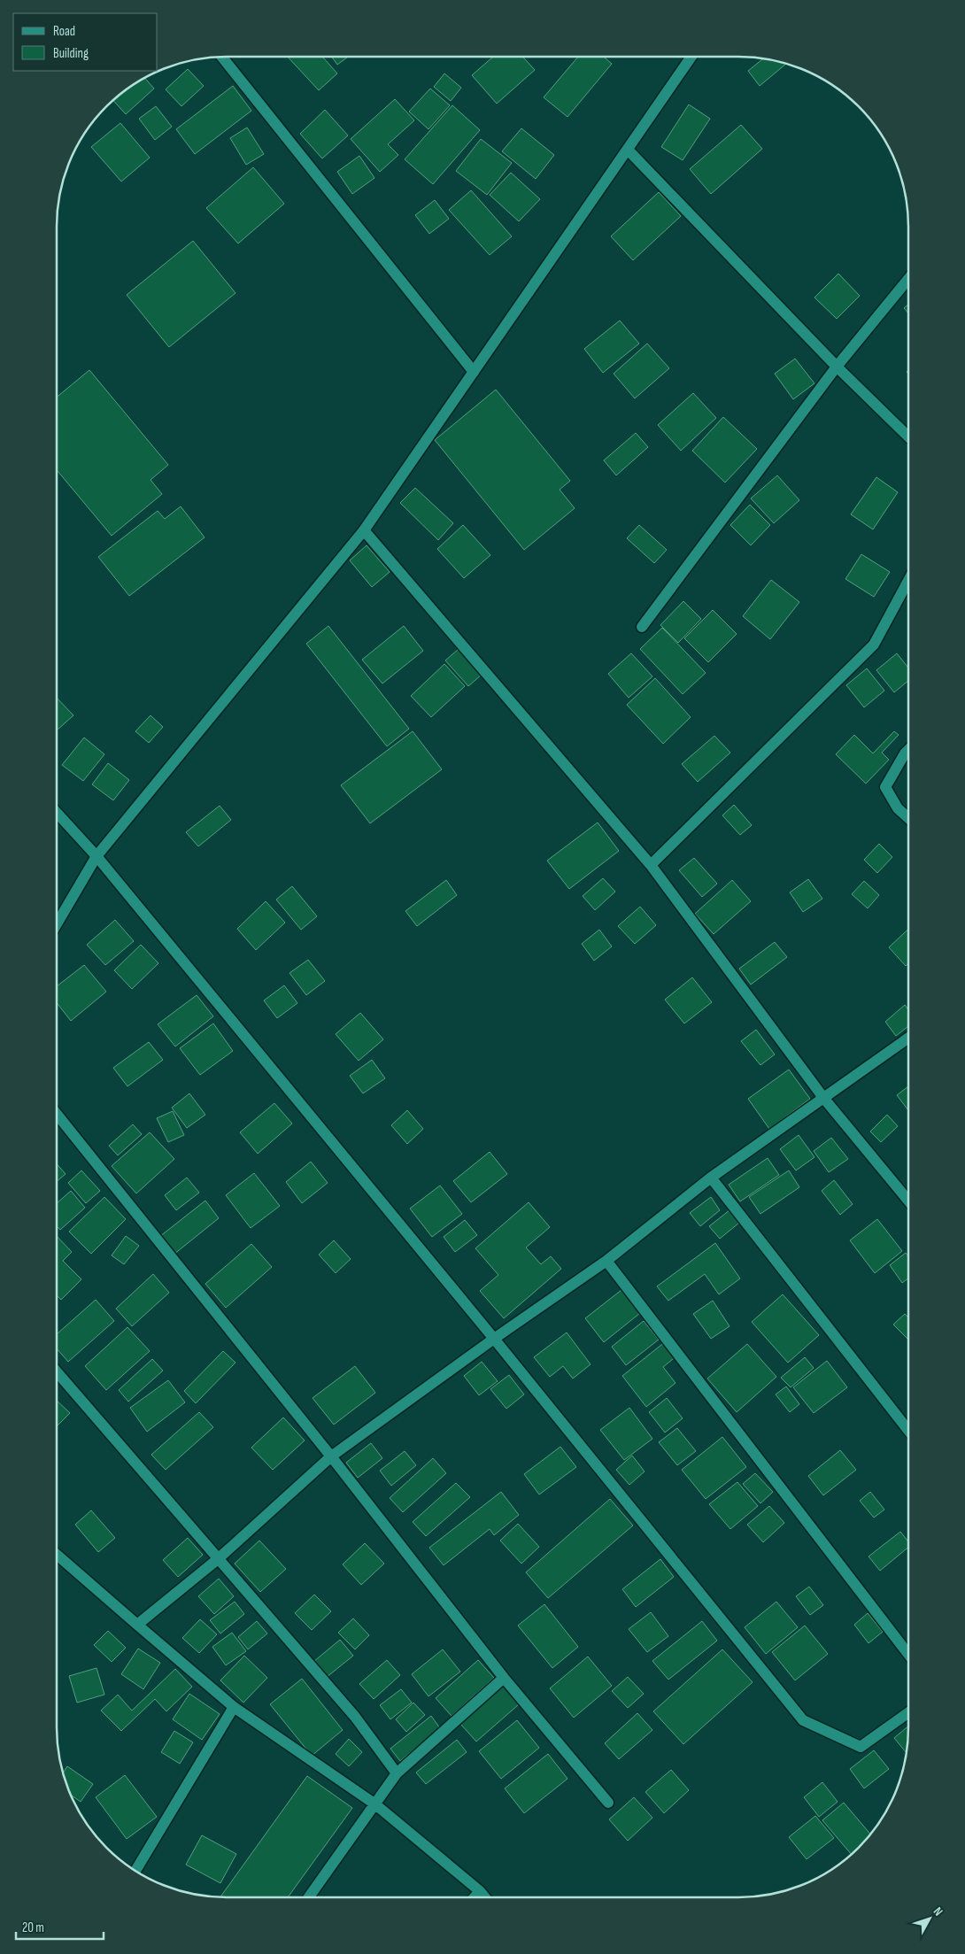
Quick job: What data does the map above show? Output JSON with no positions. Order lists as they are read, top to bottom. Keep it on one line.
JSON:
{"legend":["Road","Building"],"scale_bar":"20 m","north":"top right"}
